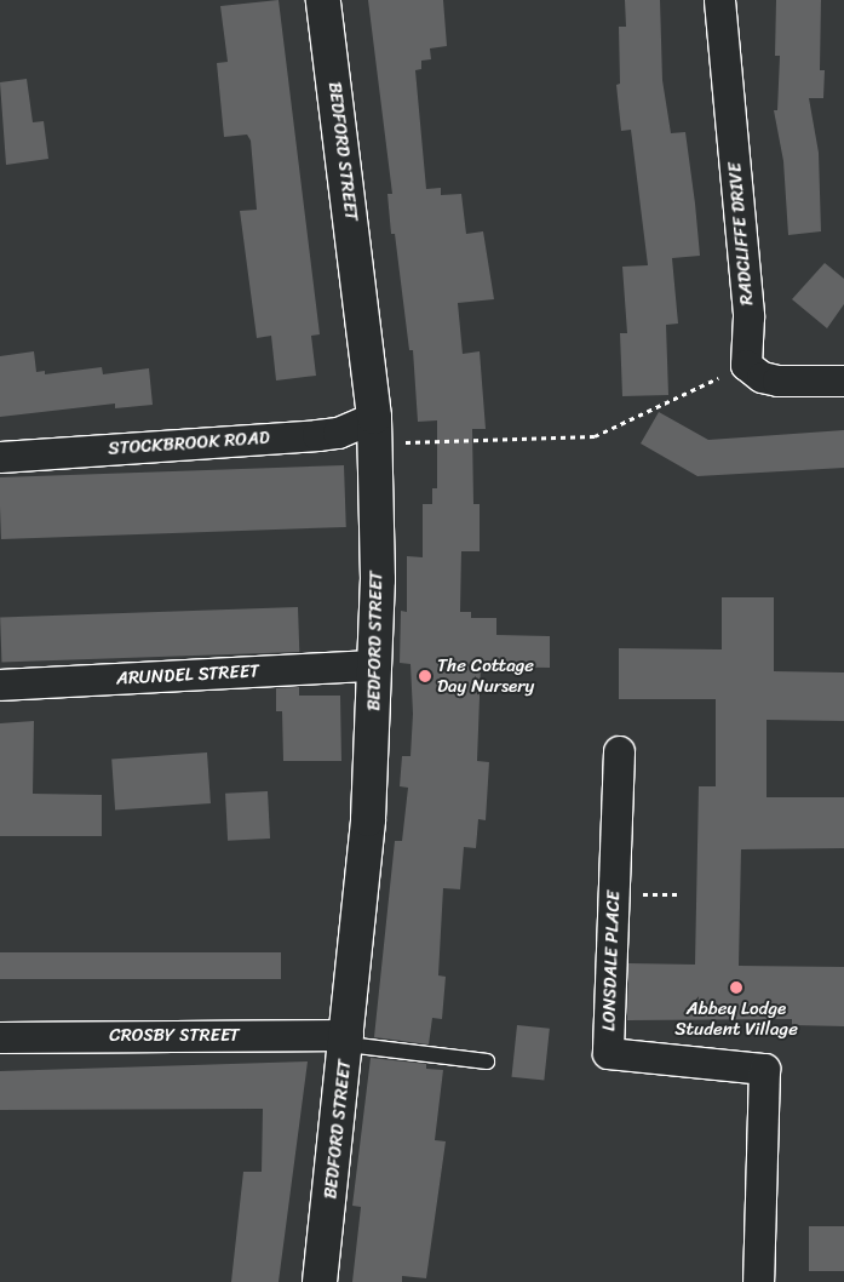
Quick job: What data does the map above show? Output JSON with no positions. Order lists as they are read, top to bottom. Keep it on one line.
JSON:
{"streets":{"street":["BEDFORD STREET","RADCLIFFE DRIVE","STOCKBROOK ROAD","ARUNDEL STREET","LONSDALE PLACE","CROSBY STREET"]},"crossings":[["BEDFORD STREET","STOCKBROOK ROAD"],["BEDFORD STREET","ARUNDEL STREET"],["BEDFORD STREET","CROSBY STREET"]],"places":["The Cottage Day Nursery","Abbey Lodge Student Village"]}
